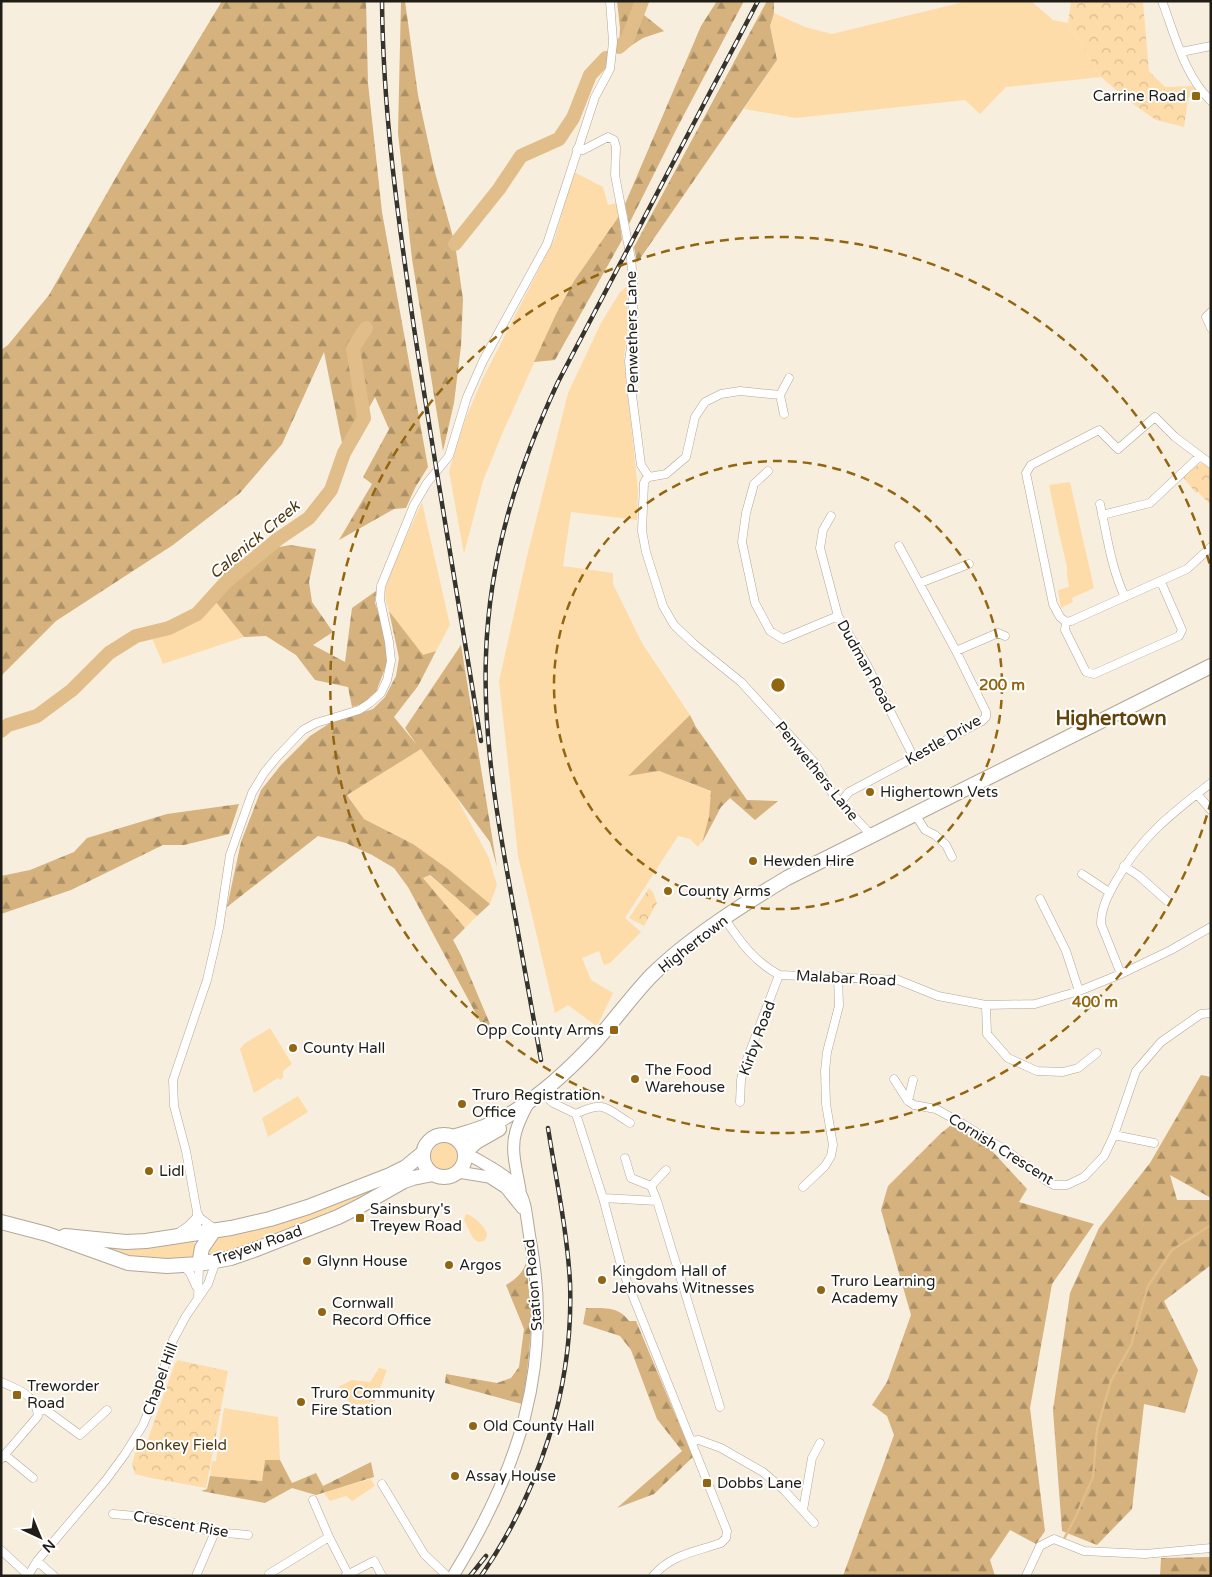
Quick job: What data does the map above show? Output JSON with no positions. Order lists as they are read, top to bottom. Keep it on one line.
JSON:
{"streets":{"highway":["Highertown","Treyew Road"],"street":["Penwethers Lane","Dudman Road","Kestle Drive","Malabar Road","Kirby Road","Cornish Crescent","Station Road","Chapel Hill","Crescent Rise"]},"crossings":[["Penwethers Lane","Kestle Drive"],["Penwethers Lane","Highertown"],["Dudman Road","Kestle Drive"],["Highertown","Malabar Road"],["Highertown","Treyew Road"],["Highertown","Station Road"],["Malabar Road","Kirby Road"],["Treyew Road","Station Road"],["Treyew Road","Chapel Hill"]],"districts":["Highertown"],"water":["Calenick Creek"],"parks":["Donkey Field"],"places":{"transit":["Carrine Road","Opp County Arms","Sainsbury's Treyew Road","Treworder Road","Dobbs Lane"],"other":["Highertown Vets","Hewden Hire","County Arms","County Hall","The Food Warehouse","Truro Registration Office","Lidl","Glynn House","Argos","Kingdom Hall of Jehovahs Witnesses","Truro Learning Academy","Cornwall Record Office","Truro Community Fire Station","Old County Hall","Assay House"]},"north":"bottom right","rings":["200 m","400 m"]}
